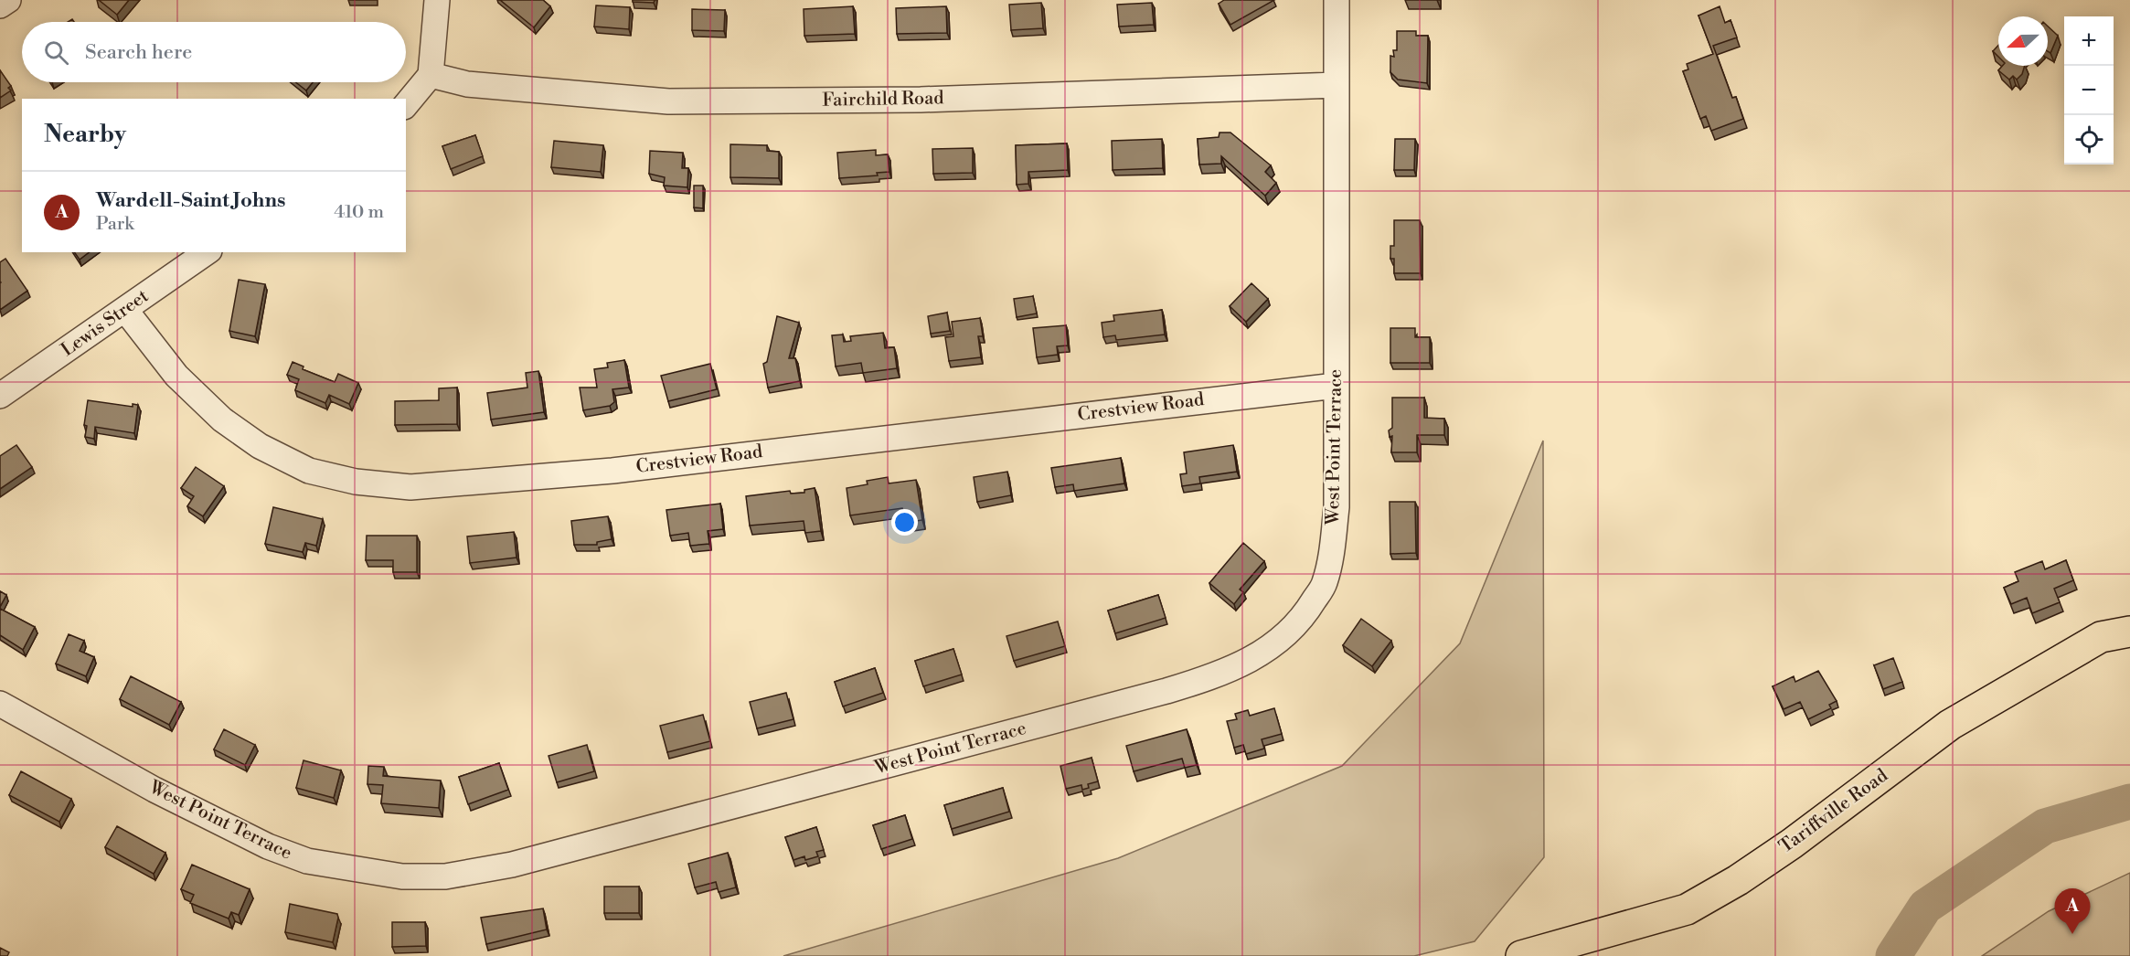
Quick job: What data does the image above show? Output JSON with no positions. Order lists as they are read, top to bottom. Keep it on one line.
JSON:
{"streets":{"main road":["Tariffville Road"],"street":["Fairchild Road","Lewis Street","Crestview Road","West Point Terrace"]},"crossings":[["Fairchild Road","West Point Terrace"],["Lewis Street","Crestview Road"],["Crestview Road","West Point Terrace"]],"north":"left","page":{"map_buttons":["+","−"],"search":"Search here","heading":"Nearby","list":[{"mark":"A","name":"Wardell-Saint Johns","note":"Park","value":"410 m"}],"pins":"A"}}
